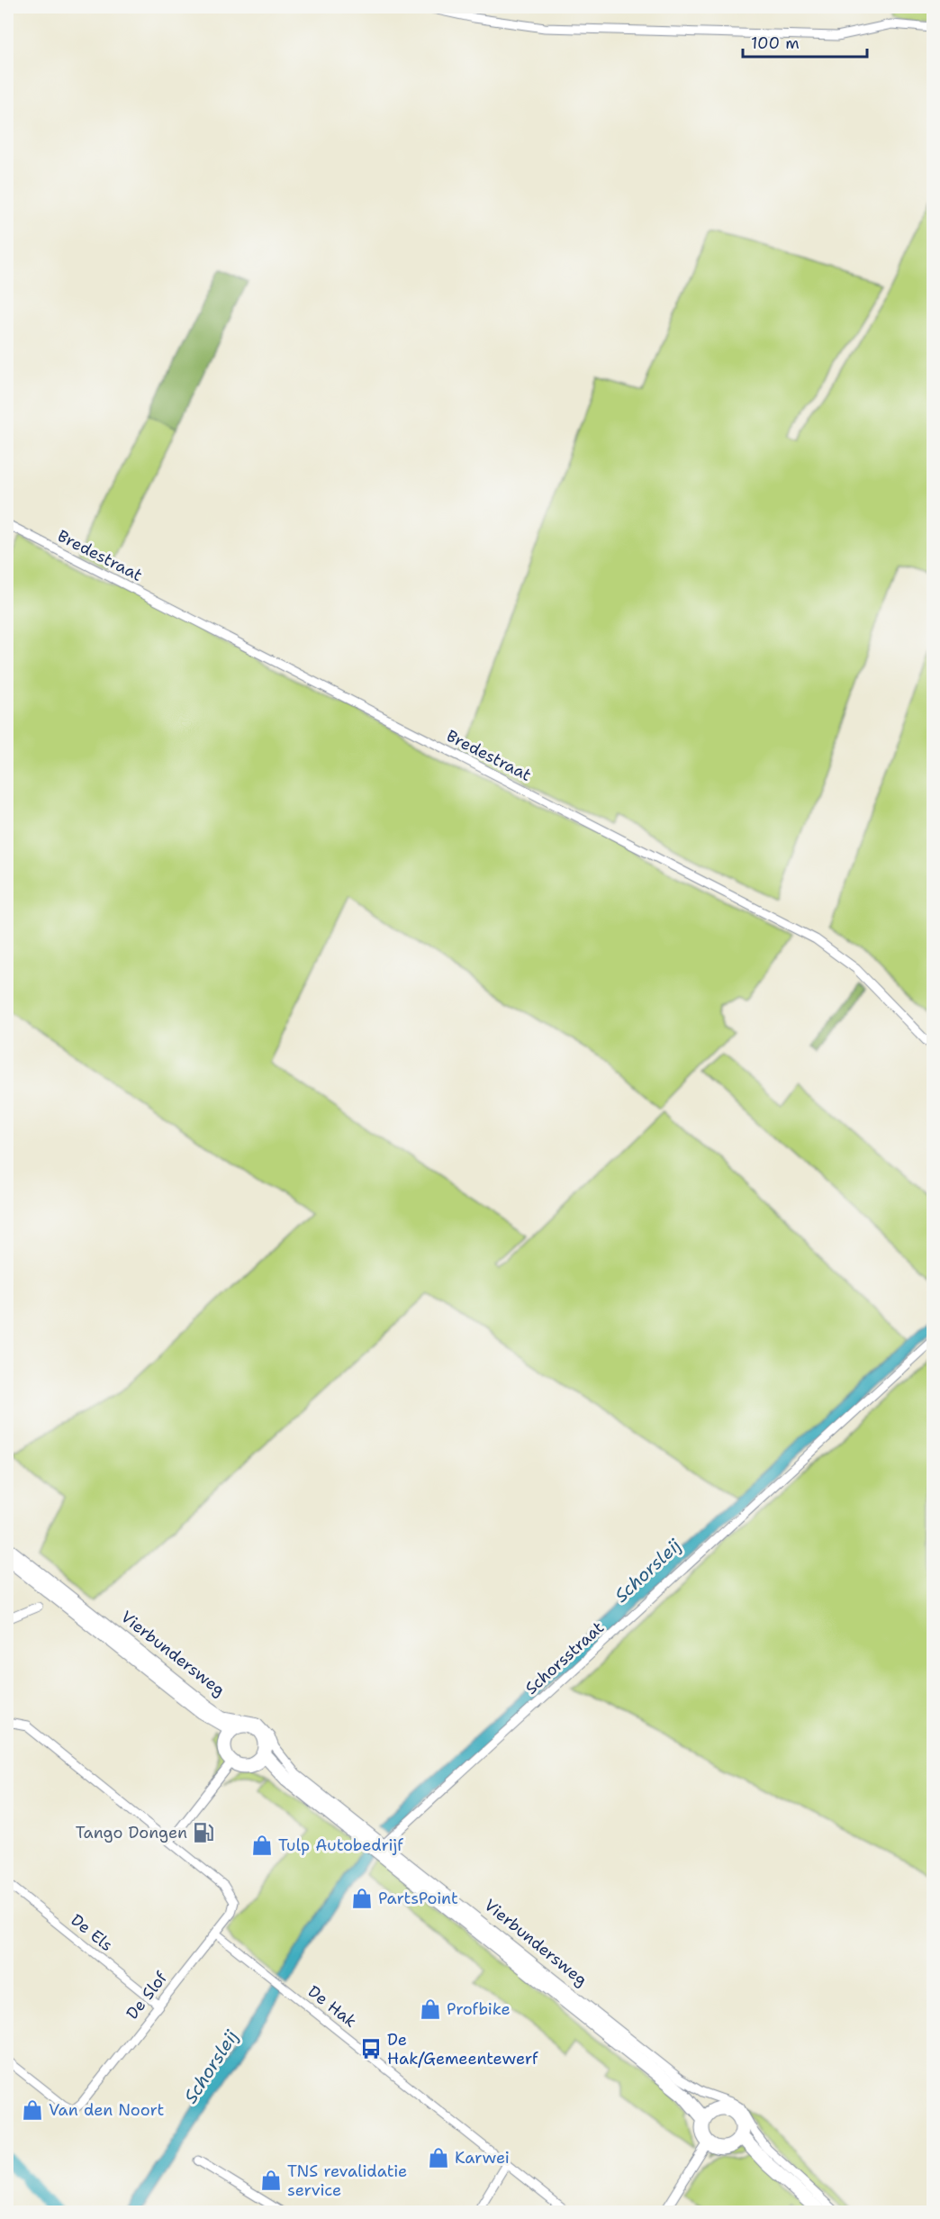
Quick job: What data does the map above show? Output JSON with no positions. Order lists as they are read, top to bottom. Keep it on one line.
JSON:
{"streets":{"main road":["Vierbundersweg"],"street":["Bredestraat","Schorsstraat","De Els","De Slof","De Hak"]},"crossings":[["Vierbundersweg","Schorsstraat"],["De Els","De Slof"],["De Slof","De Hak"]],"water":["Schorsleij"],"places":{"fuel station":["Tango Dongen"],"shop":["Tulp Autobedrijf","PartsPoint","Profbike","Van den Noort","Karwei","TNS revalidatie service"],"bus stop":["De Hak/Gemeentewerf"]},"scale_bar":"100 m"}
